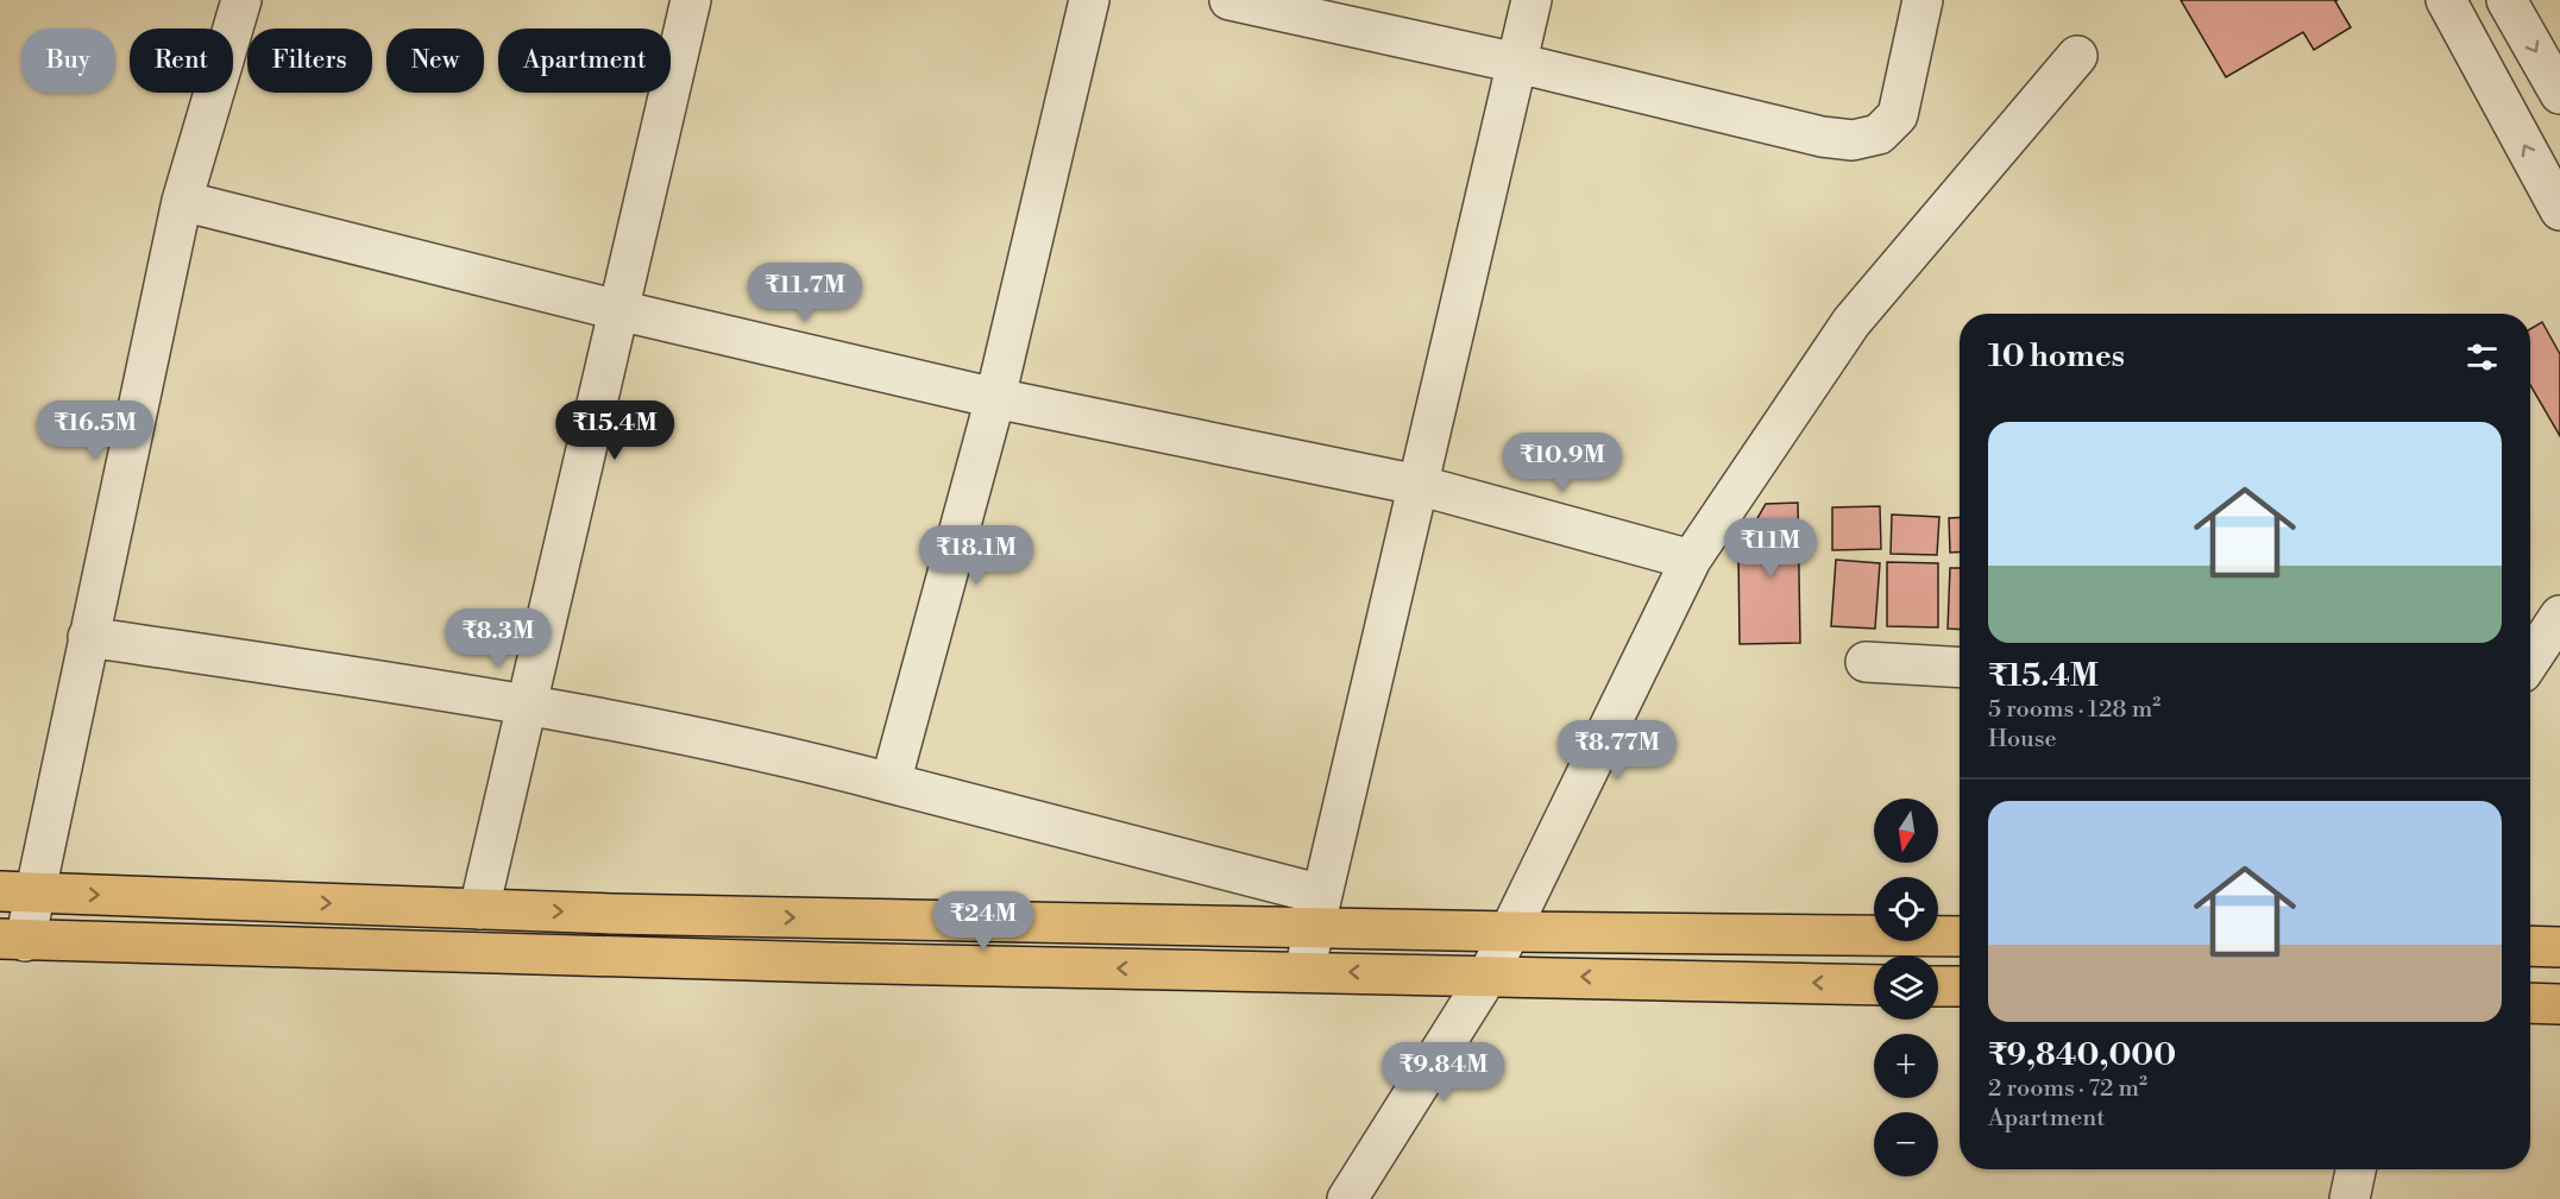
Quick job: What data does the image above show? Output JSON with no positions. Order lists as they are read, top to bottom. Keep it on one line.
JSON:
{"north":"bottom","page":{"chip":["Buy","Rent","Filters","New","Apartment"],"price":["₹11.7M","₹16.5M","₹15.4M","₹10.9M","₹11M","₹18.1M","₹8.3M","₹8.77M","₹24M","₹9.84M"],"heading":"10 homes","list":[{"name":"₹15.4M","note":"5 rooms · 128 m² · House"},{"name":"₹9,840,000","note":"2 rooms · 72 m² · Apartment"}],"map_buttons":["+","−"]}}
